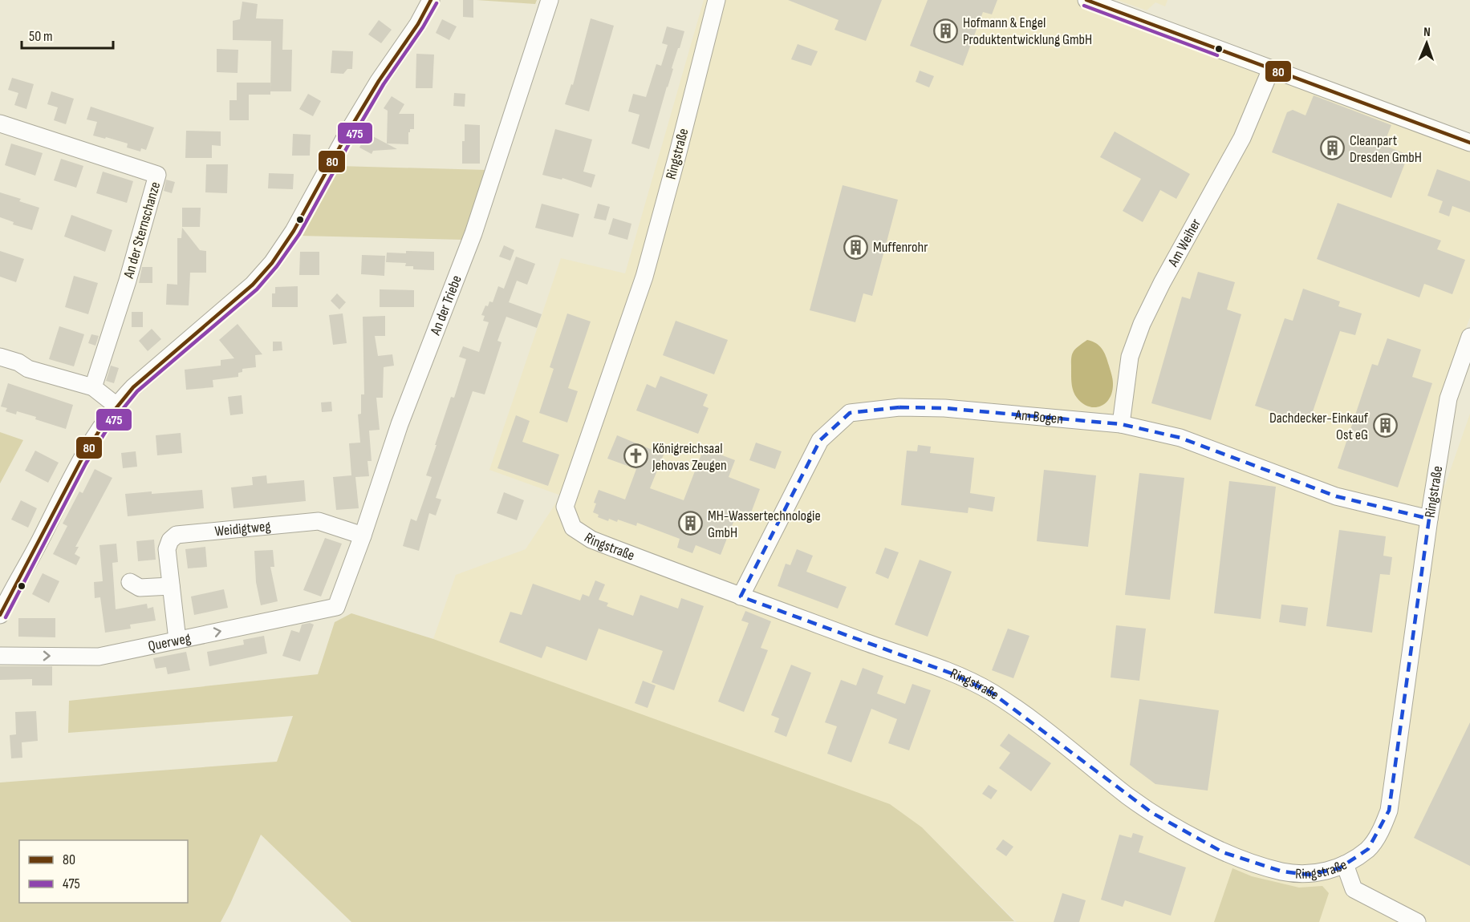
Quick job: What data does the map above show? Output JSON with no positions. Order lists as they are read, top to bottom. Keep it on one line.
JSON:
{"streets":{"street":["Ringstraße","An der Sternschanze","Am Weiher","An der Triebe","Am Bogen","Weidigtweg","Querweg"]},"crossings":[["Ringstraße","Am Bogen"],["Am Weiher","Am Bogen"],["An der Triebe","Weidigtweg"],["An der Triebe","Querweg"],["Weidigtweg","Querweg"]],"one_way":["Querweg"],"places":{"building":["Hofmann & Engel Produktentwicklung GmbH","Cleanpart Dresden GmbH","Muffenrohr","Dachdecker-Einkauf Ost eG","MH-Wassertechnologie GmbH"],"church":["Königreichsaal Jehovas Zeugen"]},"lines":["transit line 80","transit line 475"],"legend":["80","475"],"scale_bar":"50 m","north":"top"}
